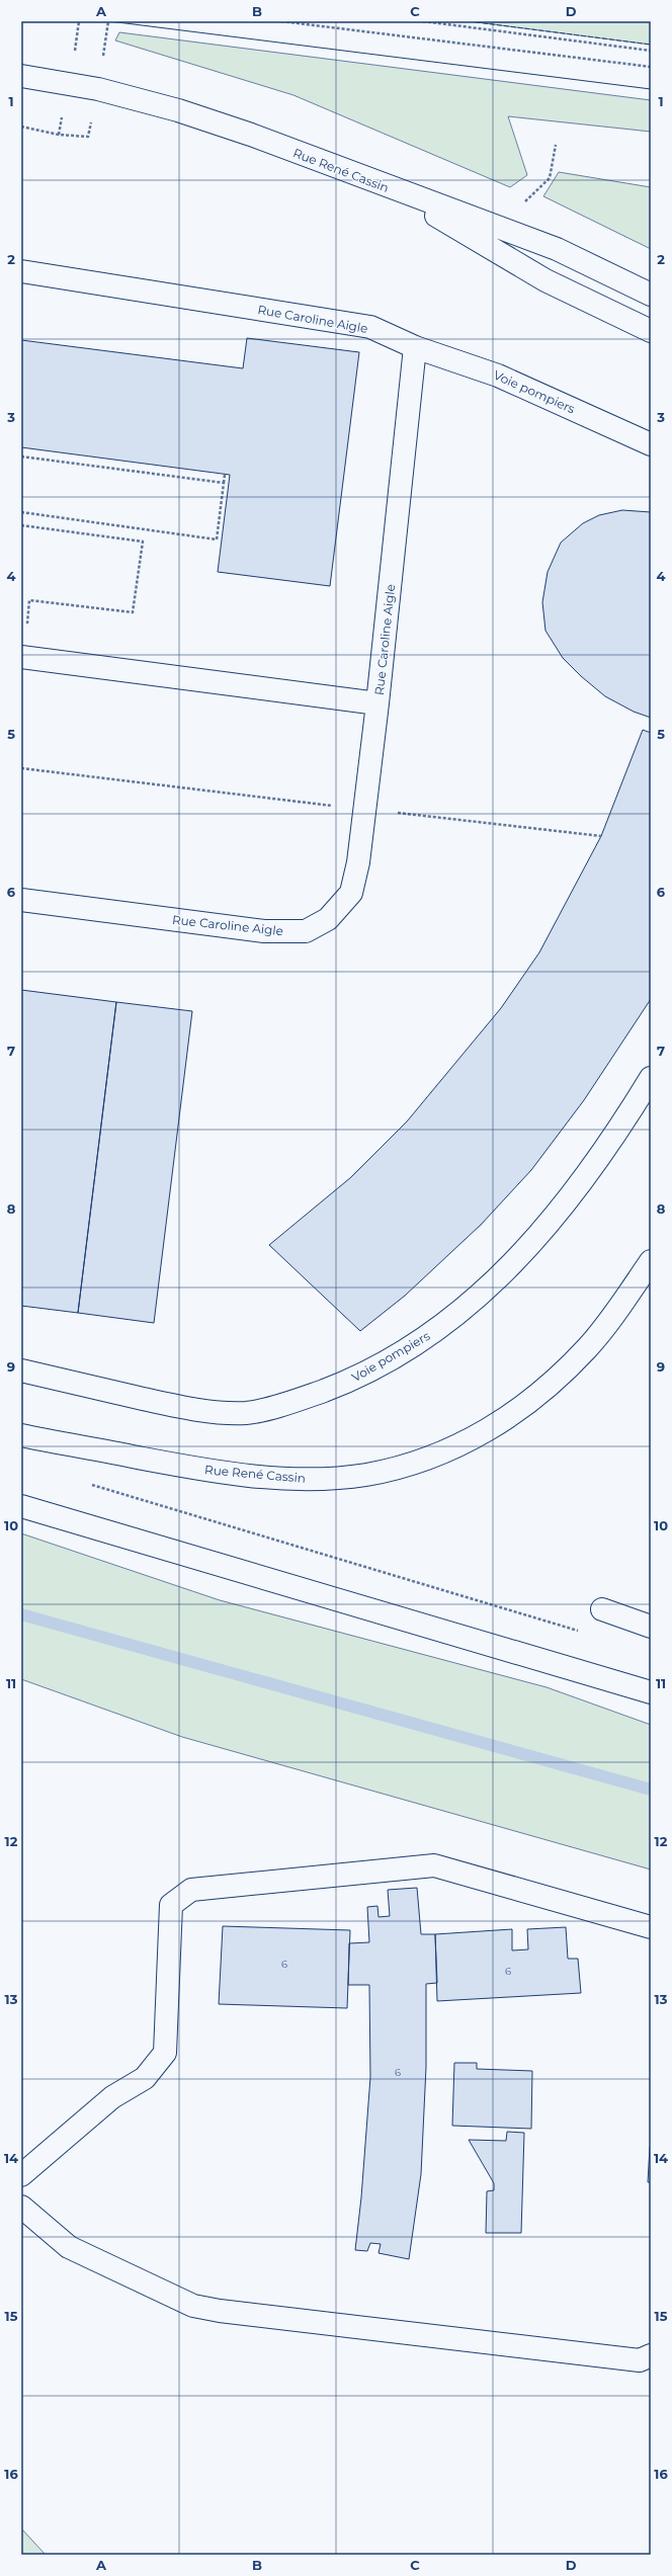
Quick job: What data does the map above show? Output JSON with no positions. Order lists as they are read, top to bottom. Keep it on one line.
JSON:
{"streets":{"street":["Rue René Cassin","Rue Caroline Aigle","Voie pompiers"]},"crossings":[["Rue Caroline Aigle","Voie pompiers"]],"house_numbers":["6","6","6"],"grid":{"columns":["A","B","C","D"],"rows":["1","2","3","4","5","6","7","8","9","10","11","12","13","14","15","16"]}}
